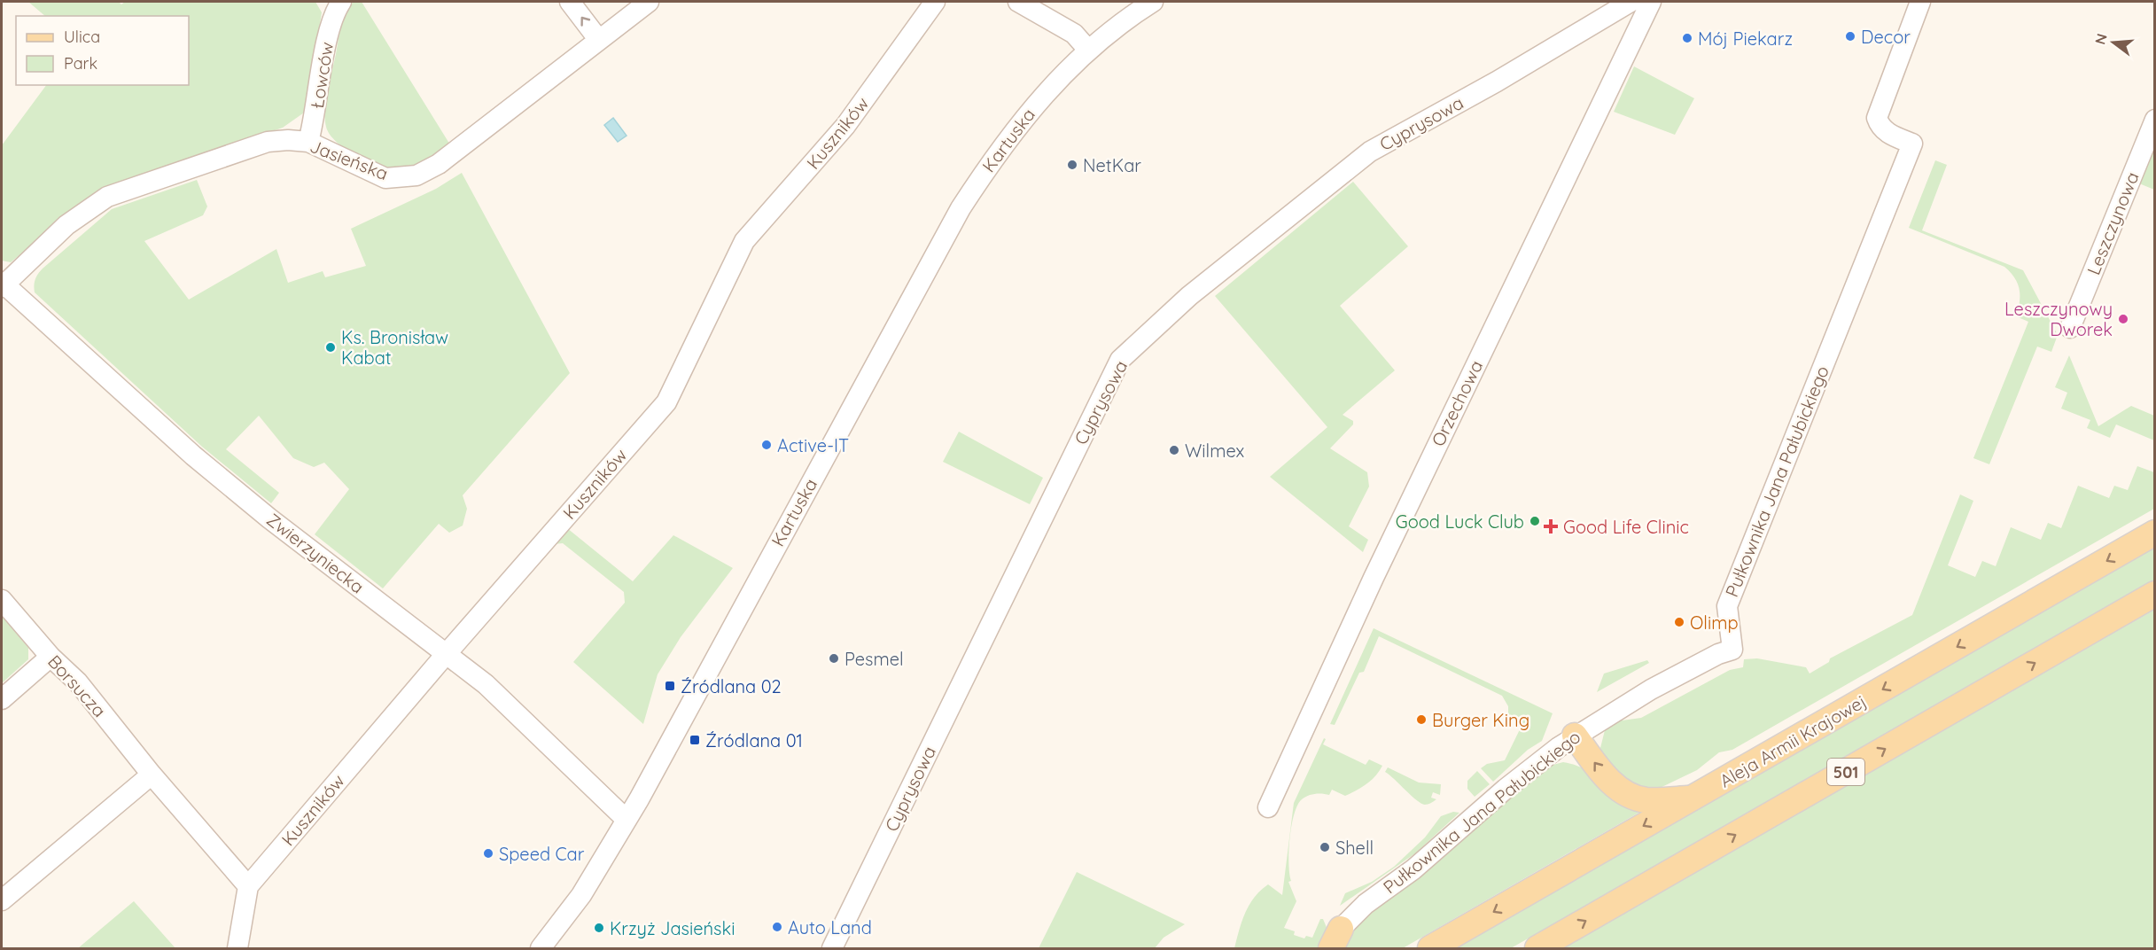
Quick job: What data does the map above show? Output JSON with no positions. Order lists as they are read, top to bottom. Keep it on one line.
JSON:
{"streets":{"main road":["Aleja Armii Krajowej","501"],"street":["Łowców","Cyprysowa","Kuszników","Kartuska","Jasieńska","Leszczynowa","Orzechowa","Pułkownika Jana Pałubickiego","Zwierzyniecka","Borsucza"]},"crossings":[["Łowców","Jasieńska"],["Kuszników","Zwierzyniecka"],["Kuszników","Borsucza"],["Kartuska","Zwierzyniecka"],["Jasieńska","Zwierzyniecka"]],"places":{"other":["Decor","Mój Piekarz","NetKar","Leszczynowy Dworek","Ks. Bronisław Kabat","Active-IT","Wilmex","Good Luck Club","Olimp","Pesmel","Burger King","Shell","Speed Car","Auto Land","Krzyż Jasieński"],"health":["Good Life Clinic"],"transit":["Źródlana 02","Źródlana 01"]},"legend":["Ulica","Park"],"north":"left"}
